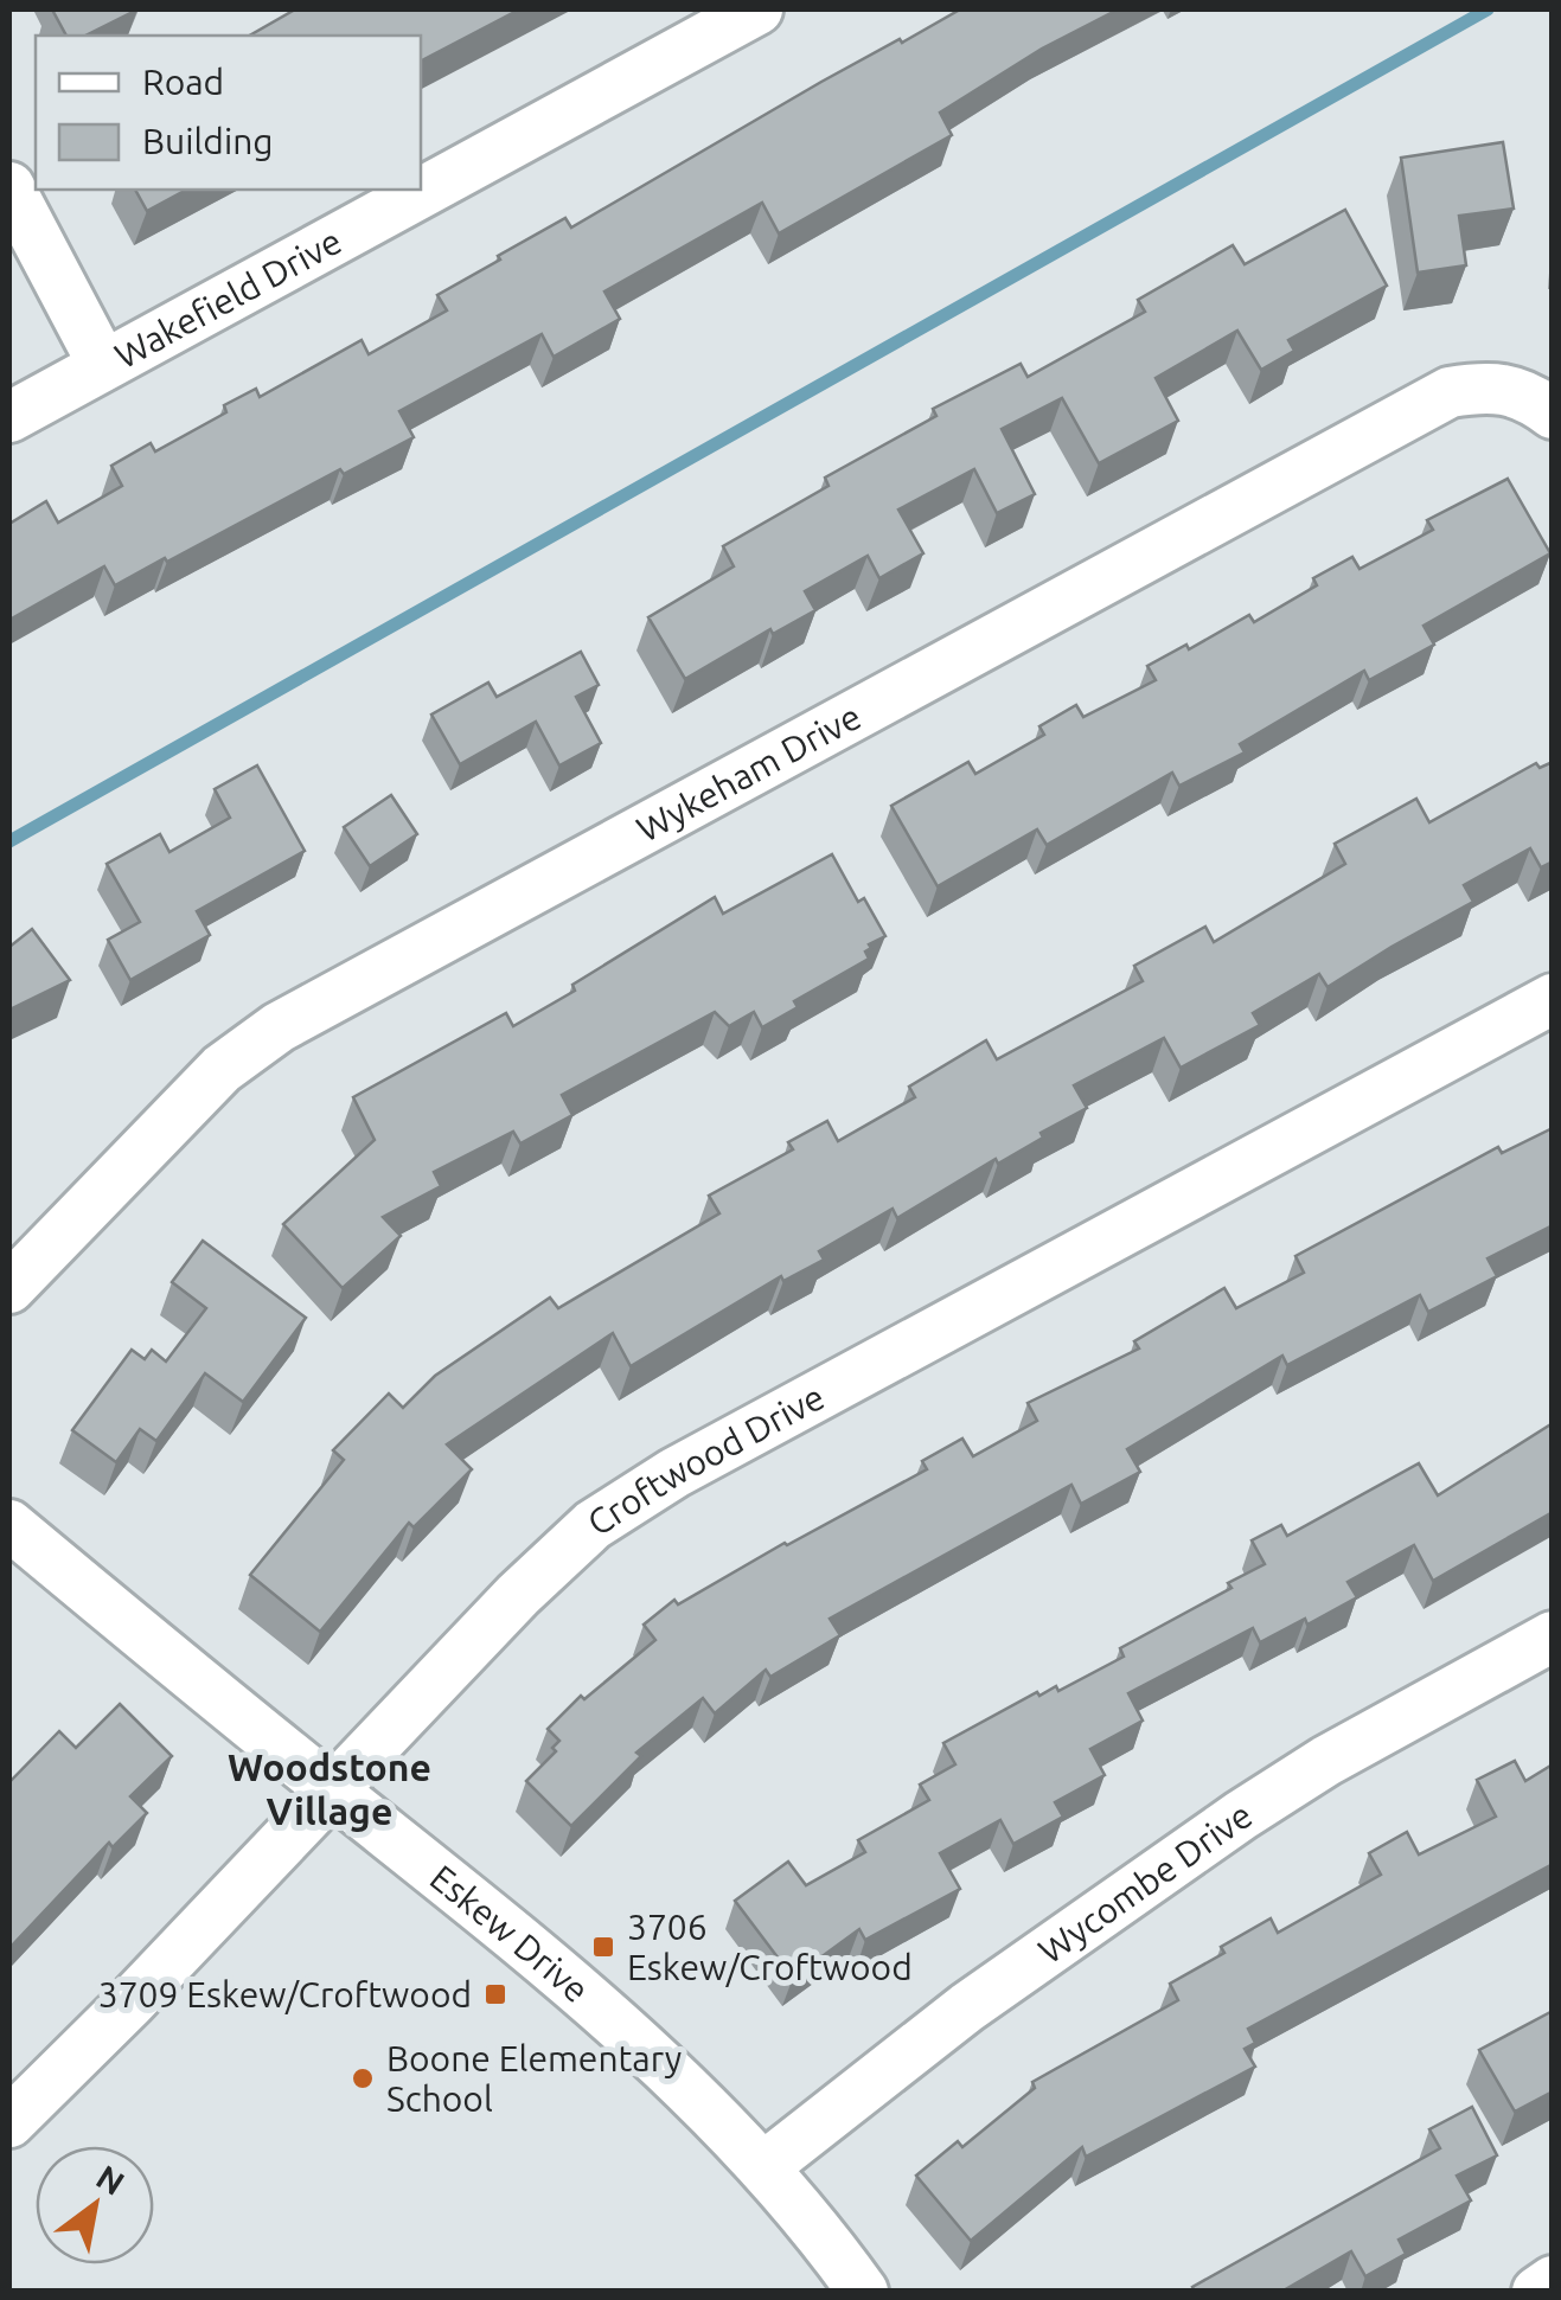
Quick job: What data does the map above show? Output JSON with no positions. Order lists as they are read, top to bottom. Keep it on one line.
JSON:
{"streets":{"street":["Wakefield Drive","Wykeham Drive","Croftwood Drive","Wycombe Drive","Eskew Drive"]},"crossings":[["Croftwood Drive","Eskew Drive"],["Wycombe Drive","Eskew Drive"]],"districts":["Woodstone Village"],"places":{"transit":["3706 Eskew/Croftwood","3709 Eskew/Croftwood"],"other":["Boone Elementary School"]},"legend":["Road","Building"],"north":"top right"}
